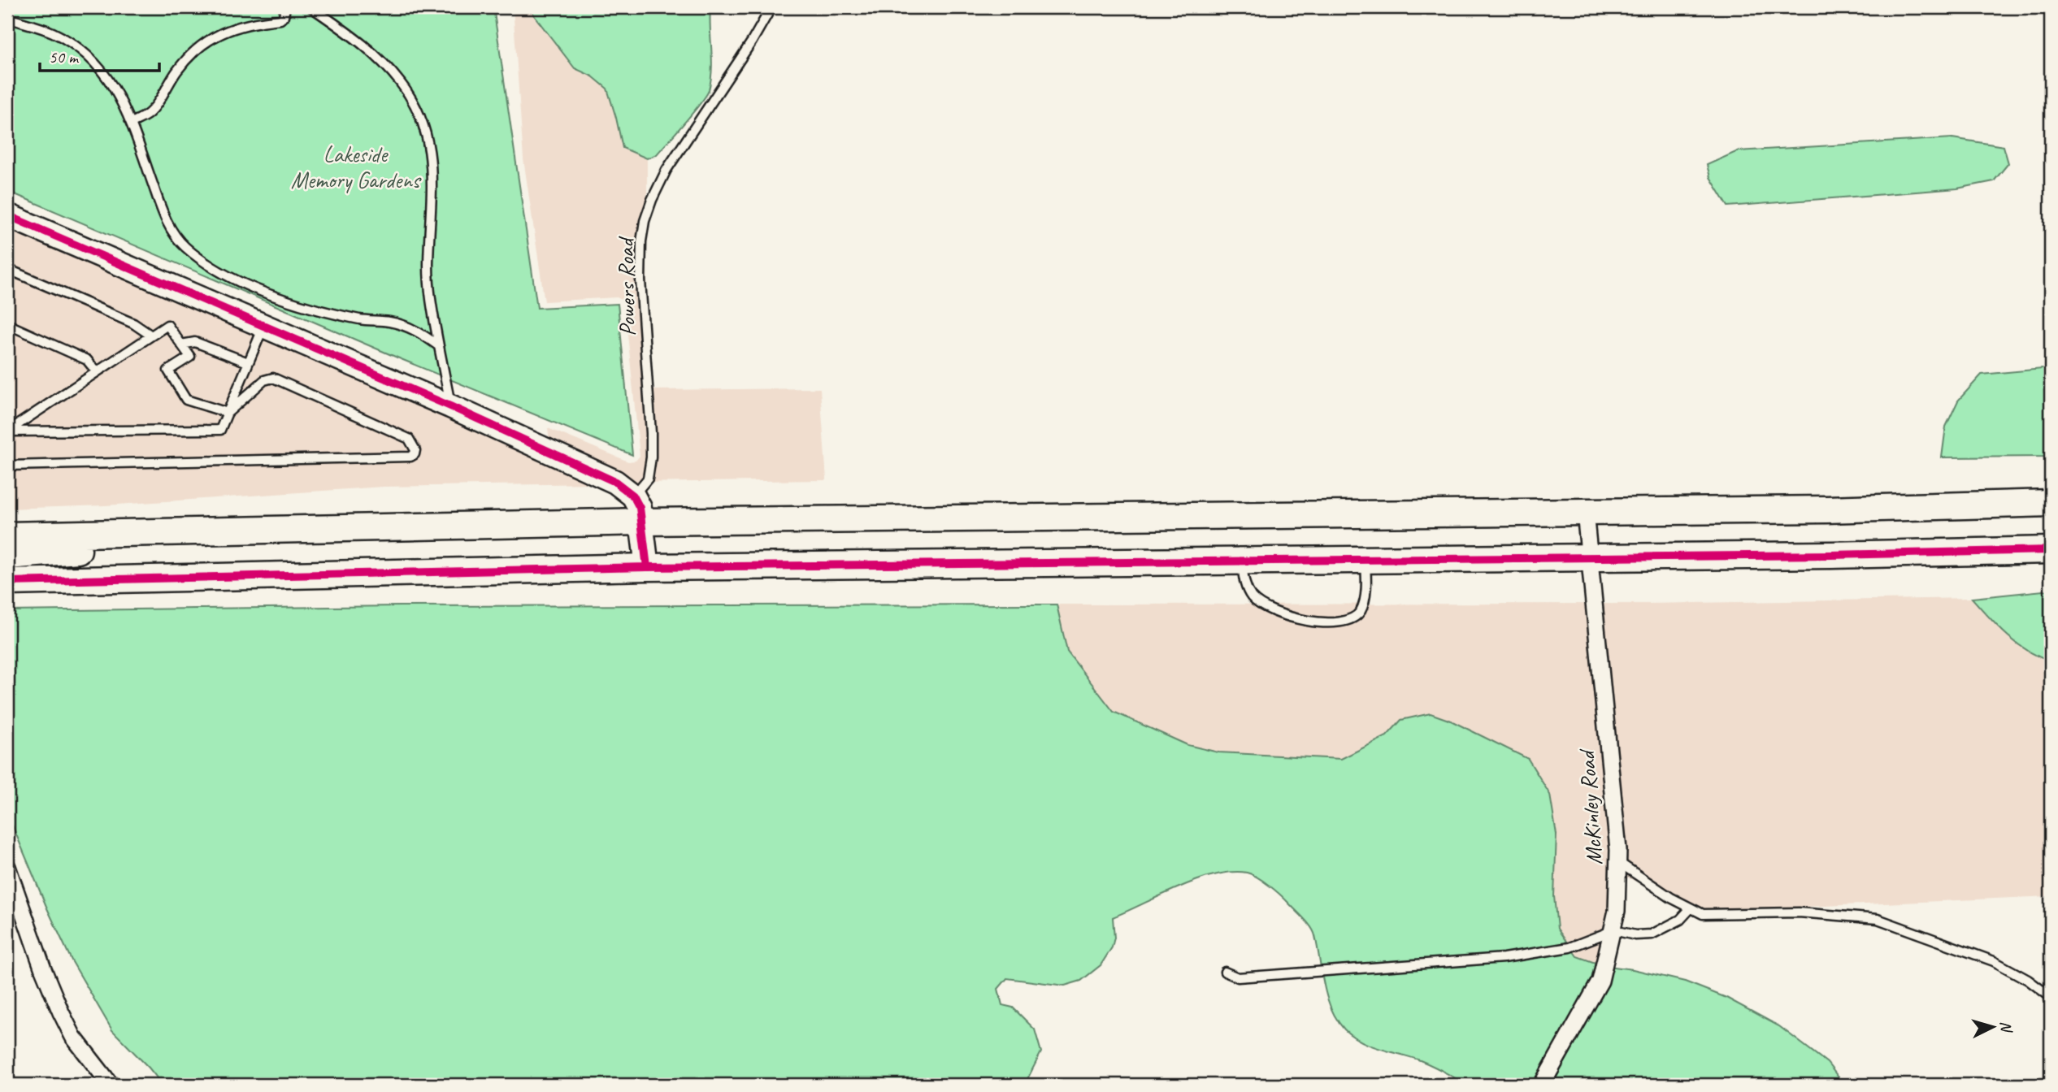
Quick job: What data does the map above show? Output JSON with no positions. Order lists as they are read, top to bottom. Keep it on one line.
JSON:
{"streets":{"street":["McKinley Road"],"lane":["Powers Road"]},"parks":["Lakeside Memory Gardens"],"scale_bar":"50 m","north":"right"}
